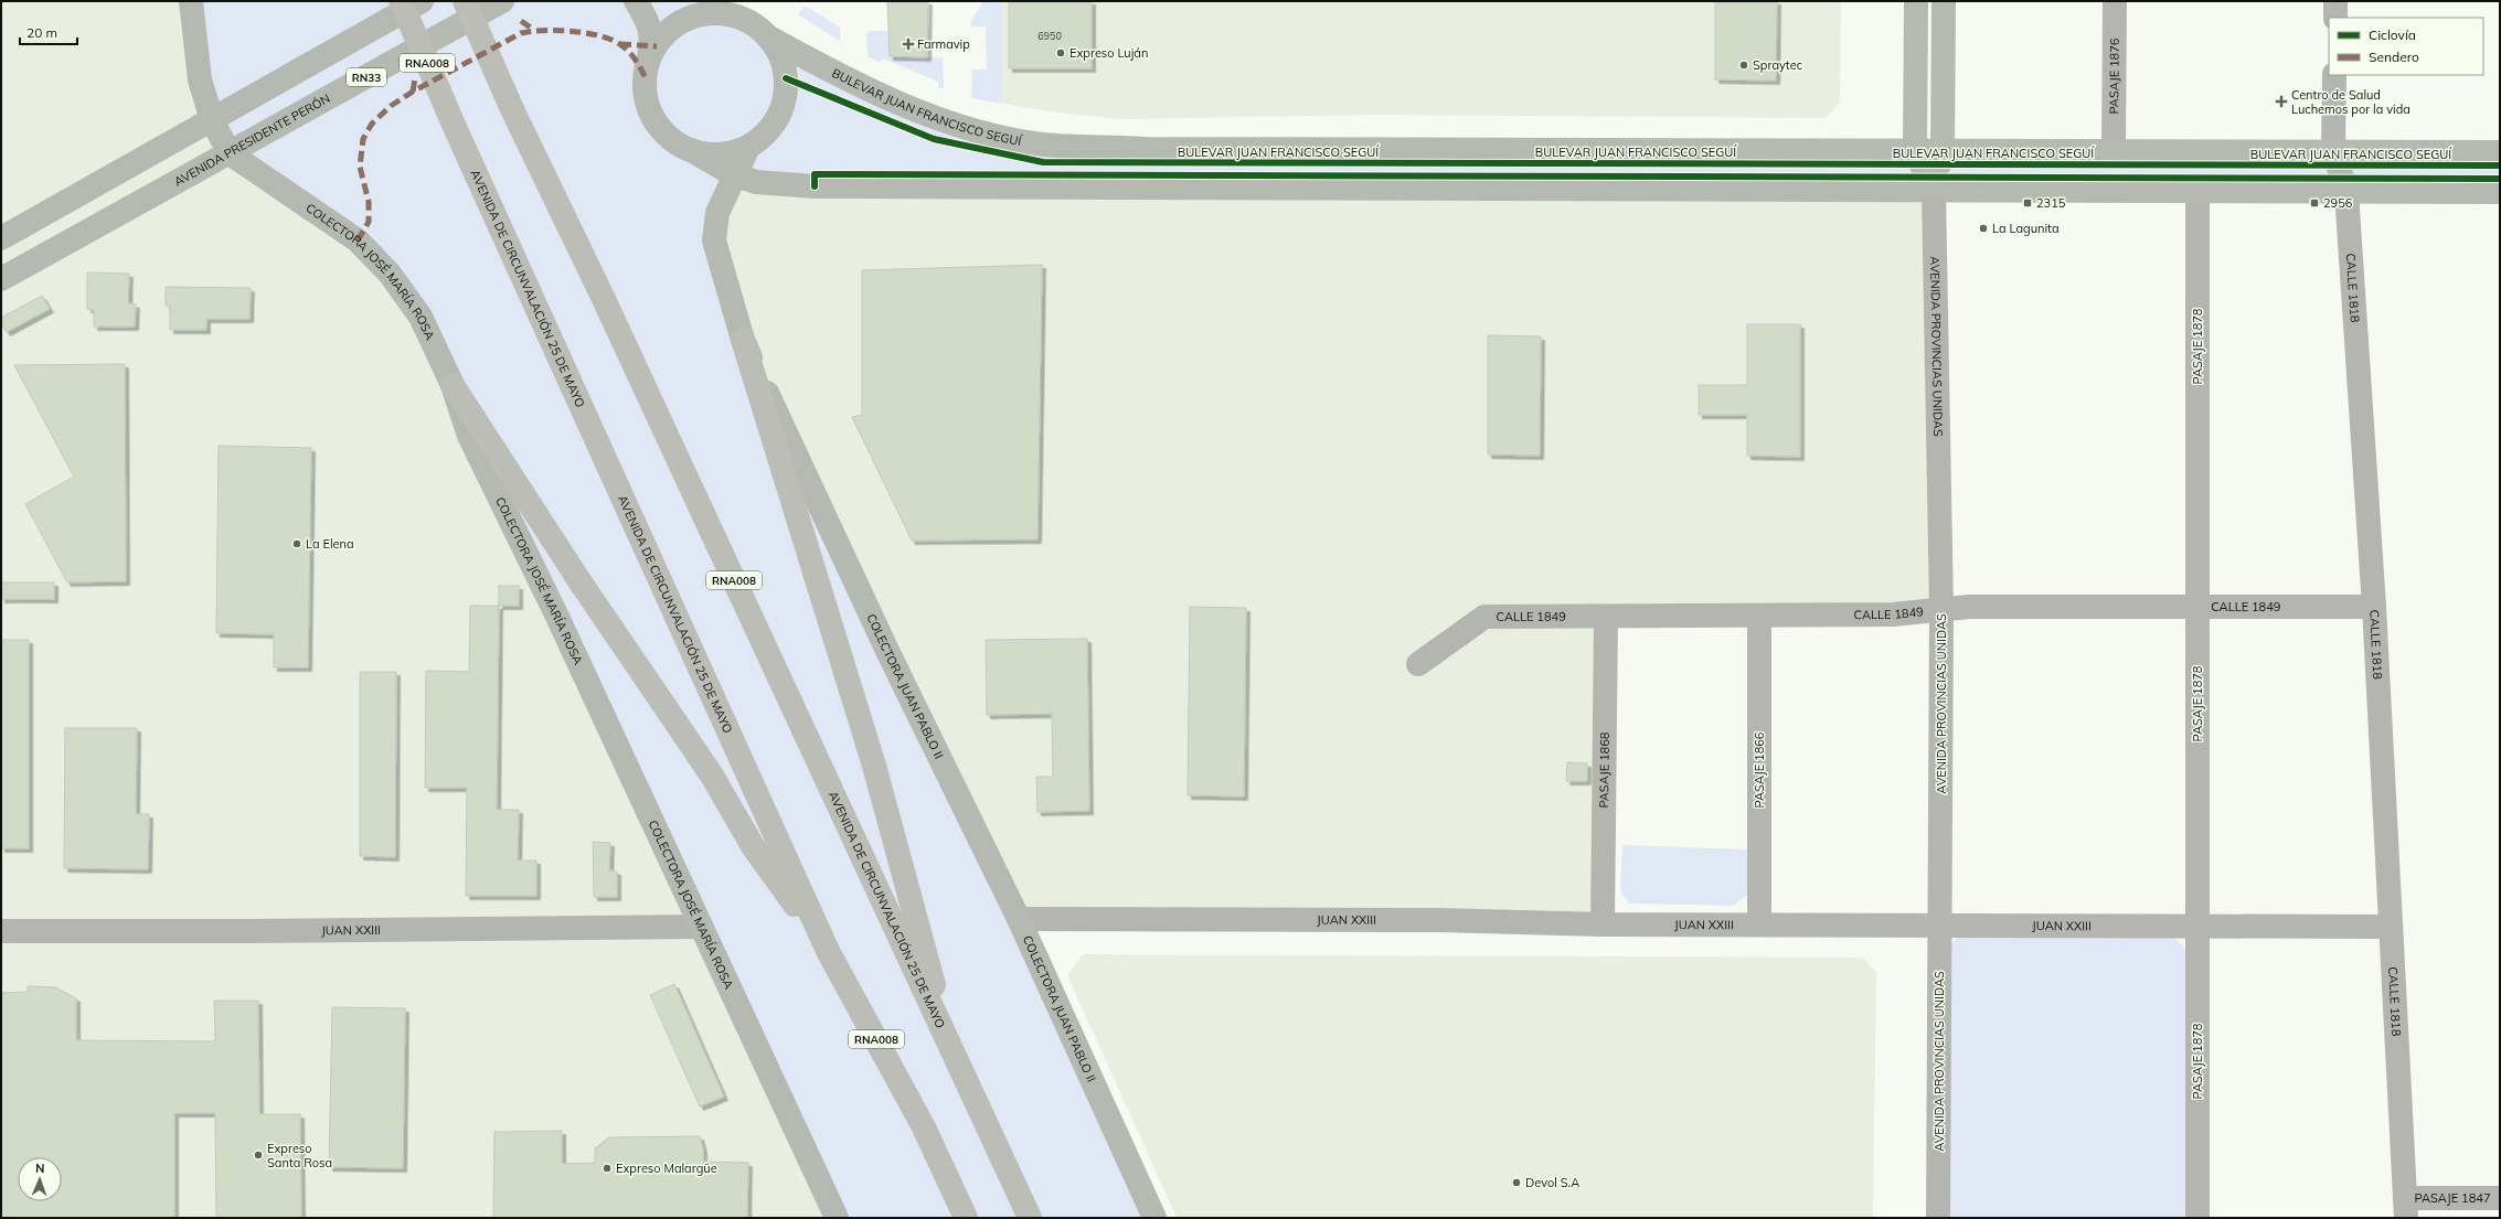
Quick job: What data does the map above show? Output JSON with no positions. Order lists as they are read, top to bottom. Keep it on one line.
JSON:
{"streets":{"highway":["RNA008","AVENIDA DE CIRCUNVALACIÓN 25 DE MAYO"],"main road":["RN33","BULEVAR JUAN FRANCISCO SEGUÍ","AVENIDA PRESIDENTE PERÓN","COLECTORA JOSÉ MARÍA ROSA","AVENIDA PROVINCIAS UNIDAS","COLECTORA JUAN PABLO II"],"street":["PASAJE 1876","CALLE 1818","PASAJE 1878","CALLE 1849","PASAJE 1868","PASAJE 1866","JUAN XXIII","PASAJE 1847"]},"crossings":[["RNA008","AVENIDA DE CIRCUNVALACIÓN 25 DE MAYO"],["RNA008","COLECTORA JUAN PABLO II"],["PASAJE 1876","BULEVAR JUAN FRANCISCO SEGUÍ"],["BULEVAR JUAN FRANCISCO SEGUÍ","CALLE 1818"],["BULEVAR JUAN FRANCISCO SEGUÍ","AVENIDA PROVINCIAS UNIDAS"],["BULEVAR JUAN FRANCISCO SEGUÍ","COLECTORA JUAN PABLO II"],["AVENIDA PRESIDENTE PERÓN","COLECTORA JOSÉ MARÍA ROSA"],["COLECTORA JOSÉ MARÍA ROSA","JUAN XXIII"],["CALLE 1818","CALLE 1849"],["CALLE 1818","JUAN XXIII"],["CALLE 1818","PASAJE 1847"],["AVENIDA PROVINCIAS UNIDAS","CALLE 1849"],["AVENIDA PROVINCIAS UNIDAS","JUAN XXIII"],["PASAJE 1878","CALLE 1849"],["PASAJE 1878","JUAN XXIII"],["CALLE 1849","PASAJE 1868"],["CALLE 1849","PASAJE 1866"],["COLECTORA JUAN PABLO II","JUAN XXIII"],["PASAJE 1868","JUAN XXIII"],["PASAJE 1866","JUAN XXIII"]],"places":{"health":["Farmavip","Centro de Salud Luchemos por la vida"],"other":["Expreso Luján","Spraytec","La Lagunita","La Elena","Expreso Santa Rosa","Expreso Malargüe","Devol S.A"],"transit":["2315","2956"]},"house_numbers":["6950"],"legend":["Ciclovía","Sendero"],"scale_bar":"20 m","north":"top"}
